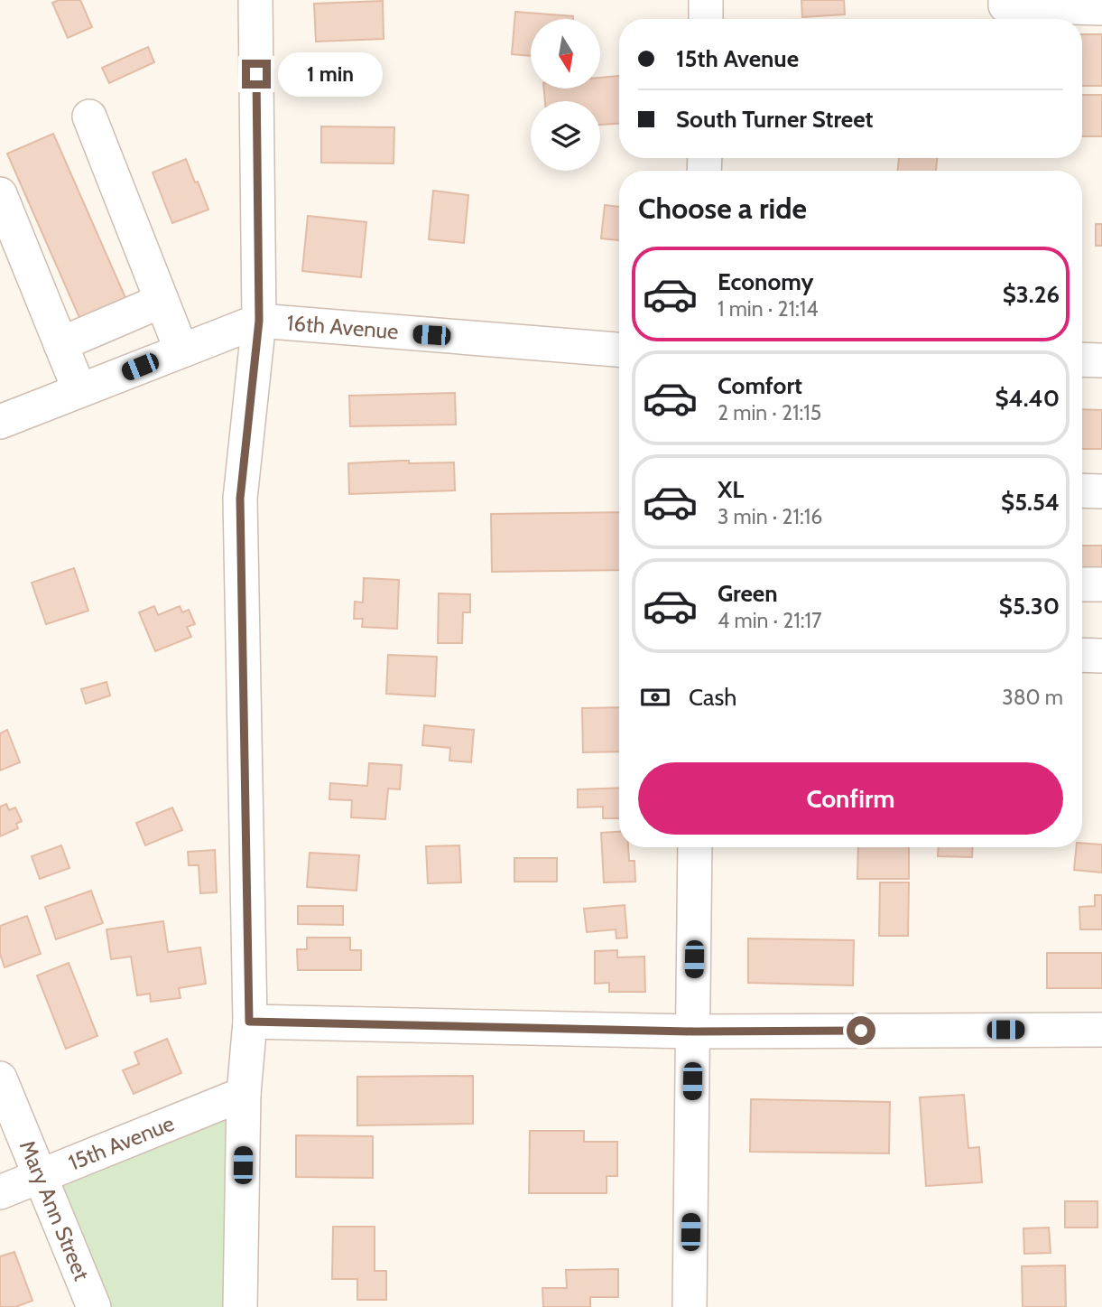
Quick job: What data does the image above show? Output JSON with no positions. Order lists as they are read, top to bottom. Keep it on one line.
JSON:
{"streets":{"street":["16th Avenue","15th Avenue","Mary Ann Street"]},"crossings":[["15th Avenue","Mary Ann Street"]],"north":"bottom","page":{"banner":["15th Avenue","South Turner Street"],"bubble":"1 min","heading":"Choose a ride","list":[{"name":"Economy","note":"1 min · 21:14","value":"$3.26"},{"name":"Comfort","note":"2 min · 21:15","value":"$4.40"},{"name":"XL","note":"3 min · 21:16","value":"$5.54"},{"name":"Green","note":"4 min · 21:17","value":"$5.30"}],"pay":["Cash","380 m"],"buttons":"Confirm"}}
